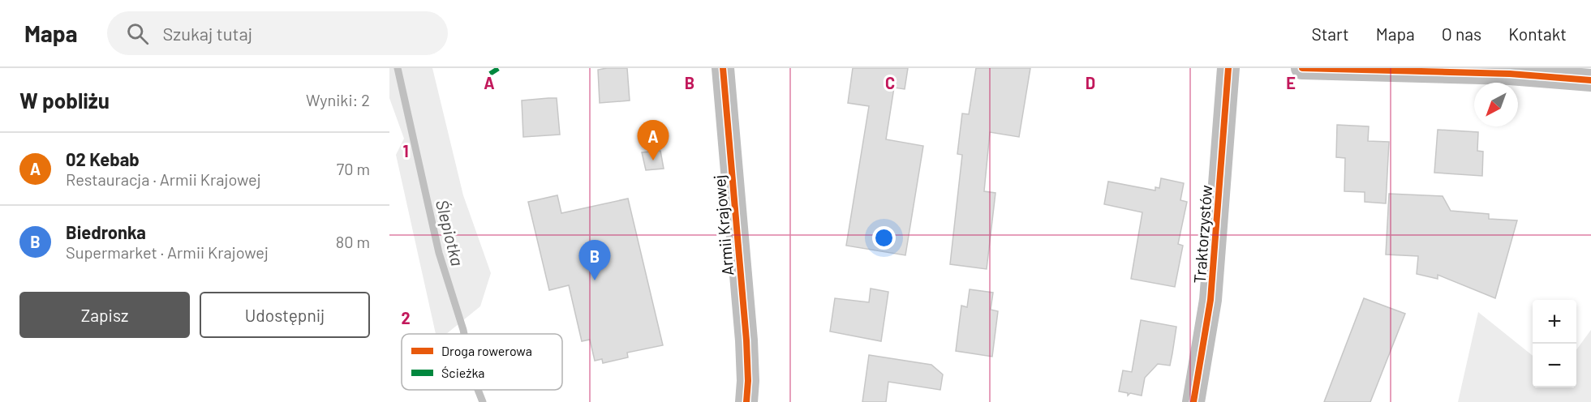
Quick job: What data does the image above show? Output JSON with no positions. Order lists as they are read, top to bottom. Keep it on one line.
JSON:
{"streets":{"street":["Armii Krajowej","Traktorzystów"]},"water":["Ślepiotka"],"legend":["Droga rowerowa","Ścieżka"],"north":"bottom left","page":{"header":"Mapa","search":"Szukaj tutaj","nav":["Start","Mapa","O nas","Kontakt"],"heading":["W pobliżu","Wyniki: 2"],"pins":["A","B"],"list":[{"mark":"A","name":"02 Kebab","note":"Restauracja · Armii Krajowej","value":"70 m"},{"mark":"B","name":"Biedronka","note":"Supermarket · Armii Krajowej","value":"80 m"}],"buttons":["Zapisz","Udostępnij"],"map_buttons":["+","−"]},"grid":{"columns":["A","B","C","D","E"],"rows":["1","2"]}}
